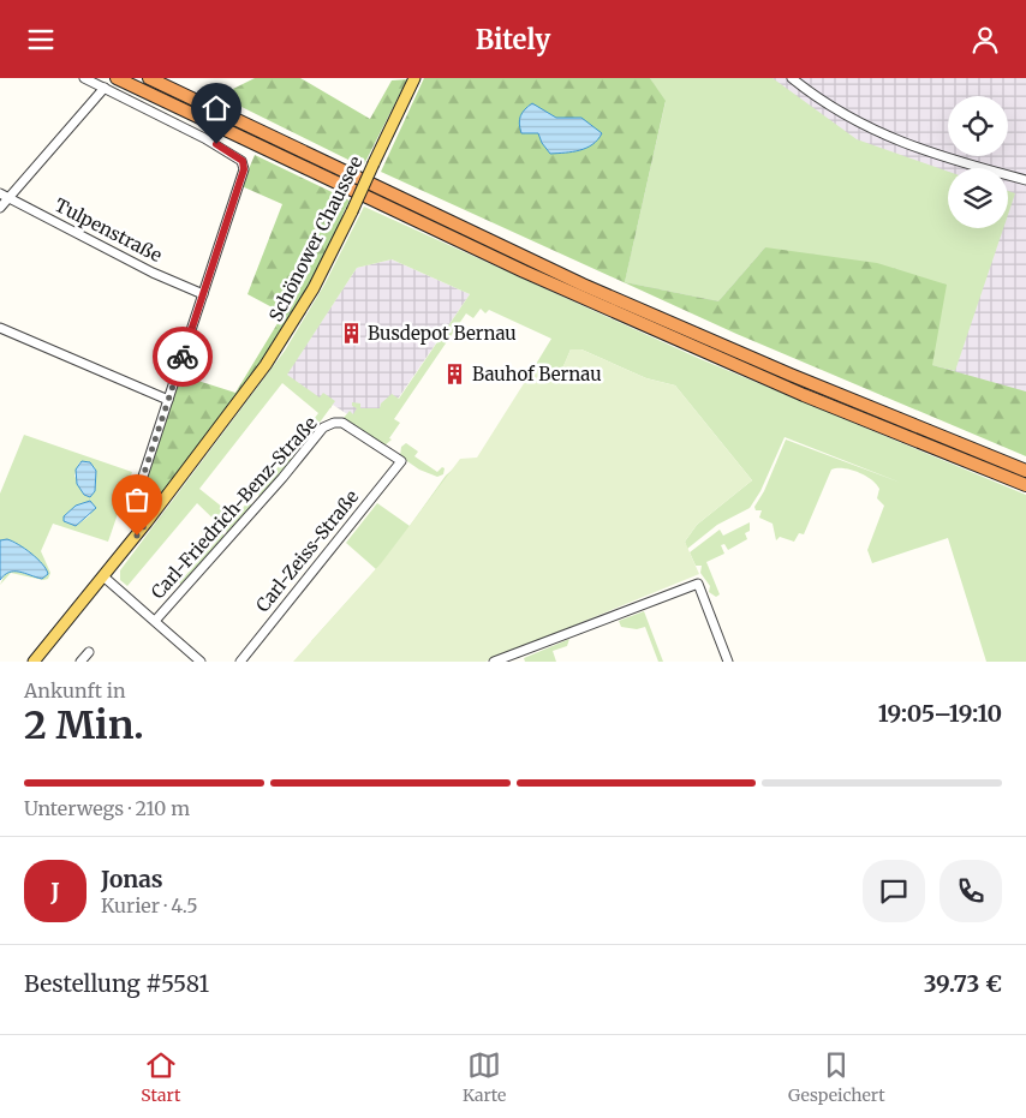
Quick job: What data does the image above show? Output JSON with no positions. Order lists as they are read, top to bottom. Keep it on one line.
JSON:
{"streets":{"main road":["Schönower Chaussee"],"street":["Tulpenstraße","Carl-Friedrich-Benz-Straße","Carl-Zeiss-Straße"]},"crossings":[["Carl-Friedrich-Benz-Straße","Carl-Zeiss-Straße"]],"places":{"building":["Busdepot Bernau","Bauhof Bernau"]},"page":{"header":"Bitely","heading":["2 Min.","Ankunft in","19:05–19:10"],"panel":["Jonas","Kurier · 4.5","Bestellung #5581","39.73 €"],"bar":"Unterwegs · 210 m","round":"J","tabs":["Start","Karte","Gespeichert"]}}
